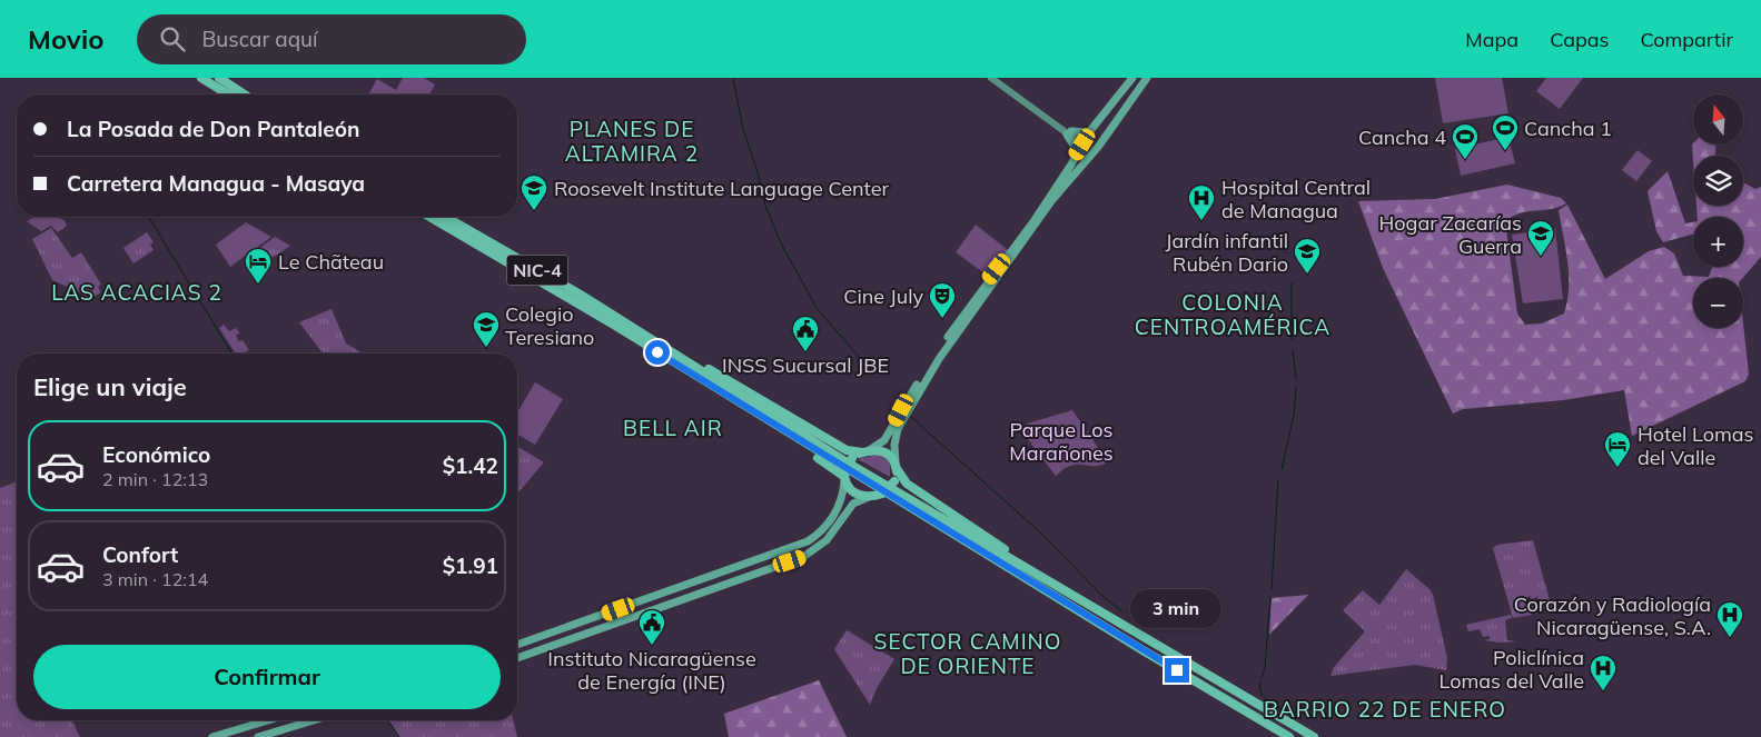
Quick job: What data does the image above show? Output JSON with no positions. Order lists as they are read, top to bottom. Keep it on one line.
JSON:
{"streets":{"highway":["NIC-4"]},"districts":["PLANES DE ALTAMIRA 2","LAS ACACIAS 2","COLONIA CENTROAMÉRICA","BELL AIR","SECTOR CAMINO DE ORIENTE","BARRIO 22 DE ENERO"],"parks":["Parque Los Marañones"],"places":{"sports":["Cancha 1","Cancha 4"],"school or university":["Roosevelt Institute Language Center","Hogar Zacarías Guerra","Jardín infantil Rubén Dario","Colegio Teresiano"],"hospital":["Hospital Central de Managua","Corazón y Radiología Nicaragüense, S.A.","Policlínica Lomas del Valle"],"hotel":["Le Chãteau","Hotel Lomas del Valle"],"theatre":["Cine July"],"public building":["INSS Sucursal JBE","Instituto Nicaragüense de Energía (INE)"]},"north":"top","page":{"header":"Movio","search":"Buscar aquí","nav":["Mapa","Capas","Compartir"],"map_buttons":["+","−"],"banner":["La Posada de Don Pantaleón","Carretera Managua - Masaya"],"heading":"Elige un viaje","list":[{"name":"Económico","note":"2 min · 12:13","value":"$1.42"},{"name":"Confort","note":"3 min · 12:14","value":"$1.91"}],"bubble":"3 min","buttons":"Confirmar"}}
